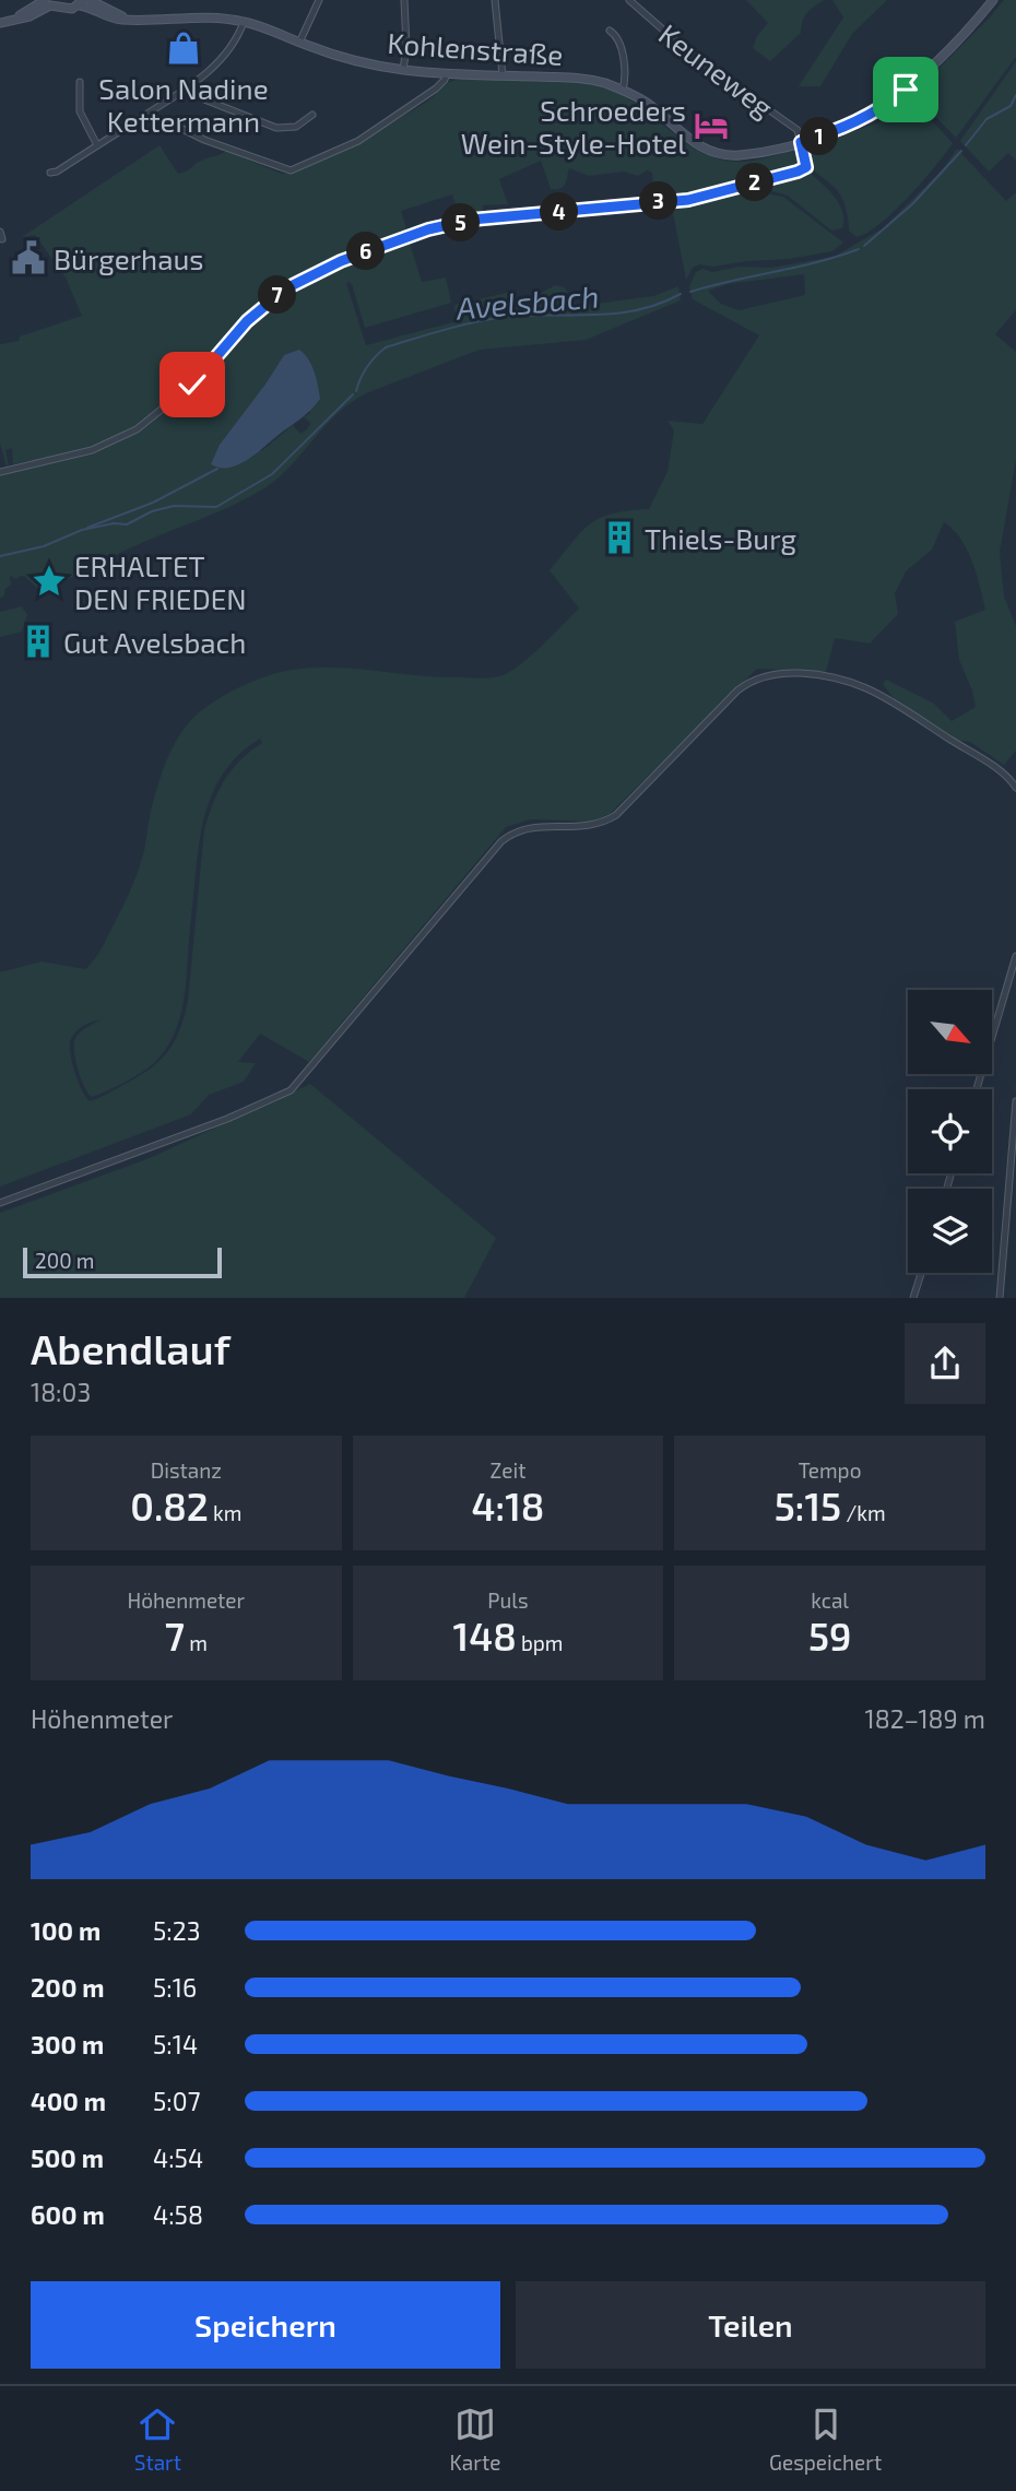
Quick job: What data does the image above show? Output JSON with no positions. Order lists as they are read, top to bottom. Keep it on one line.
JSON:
{"streets":{"main road":["Kohlenstraße"],"street":["Keuneweg"]},"crossings":[["Kohlenstraße","Keuneweg"]],"water":["Avelsbach"],"places":{"shop":["Salon Nadine Kettermann"],"hotel":["Schroeders Wein-Style-Hotel"],"public building":["Bürgerhaus"],"building":["Thiels-Burg","Gut Avelsbach"],"place":["ERHALTET DEN FRIEDEN"]},"scale_bar":"200 m","north":"bottom right","page":{"pins":["1","2","3","4","5","6","7"],"scale":"200 m","heading":["Abendlauf","18:03"],"stats":[["Distanz","0.82 km"],["Zeit","4:18"],["Tempo","5:15 /km"],["Höhenmeter","7 m"],["Puls","148 bpm"],["kcal","59"]],"chart":["Höhenmeter","182–189 m"],"list":[{"name":"100 m","note":"5:23"},{"name":"200 m","note":"5:16"},{"name":"300 m","note":"5:14"},{"name":"400 m","note":"5:07"},{"name":"500 m","note":"4:54"},{"name":"600 m","note":"4:58"}],"buttons":["Speichern","Teilen"],"tabs":["Start","Karte","Gespeichert"]}}
